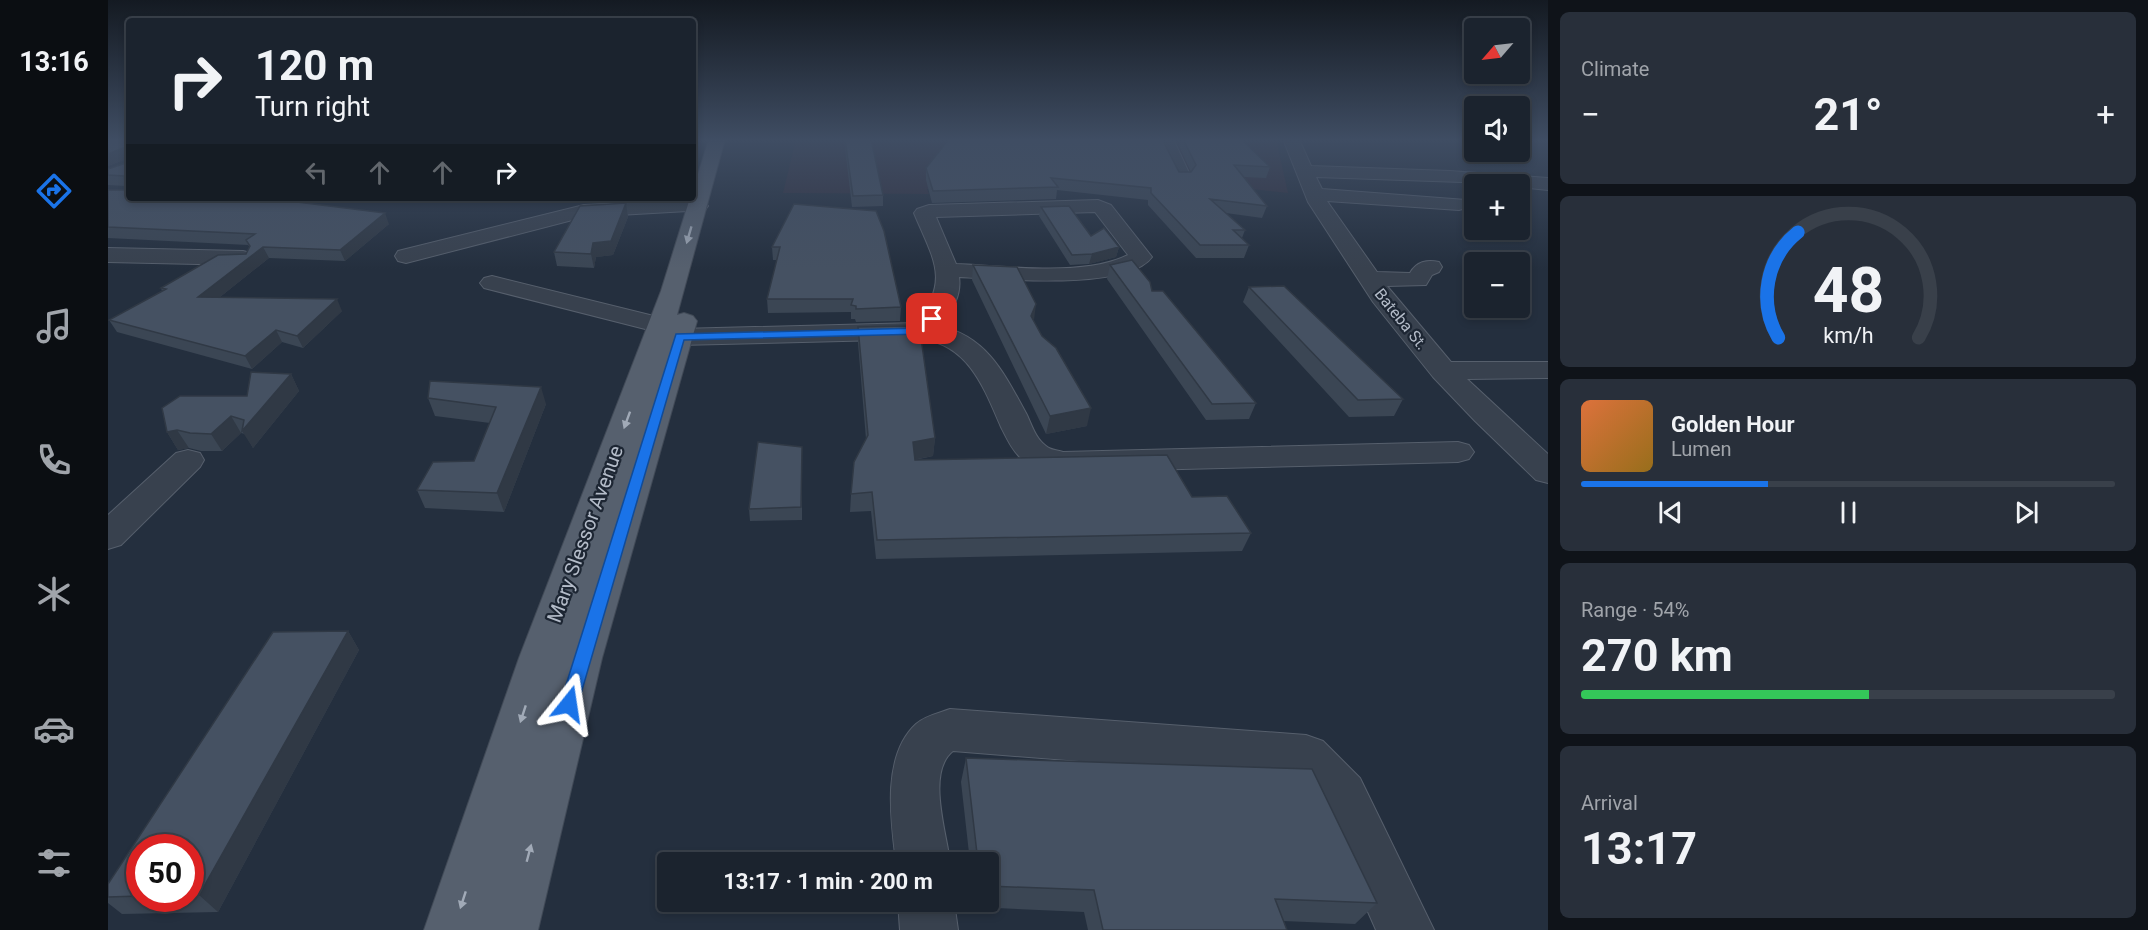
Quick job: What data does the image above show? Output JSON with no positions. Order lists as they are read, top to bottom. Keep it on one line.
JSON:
{"streets":{"main road":["Mary Slessor Avenue"],"street":["Bateba St."]},"north":"bottom left","page":{"tabs":"13:16","tile":["Climate",["Range · 54%","270 km"],["Arrival","13:17"]],"map_buttons":["+","−"],"turn":["120 m","Turn right"],"heat":["−","21°","+"],"song":["Golden Hour","Lumen"],"limit":"50","trip":"13:17 · 1 min · 200 m","gauge":["48","km/h"]}}
